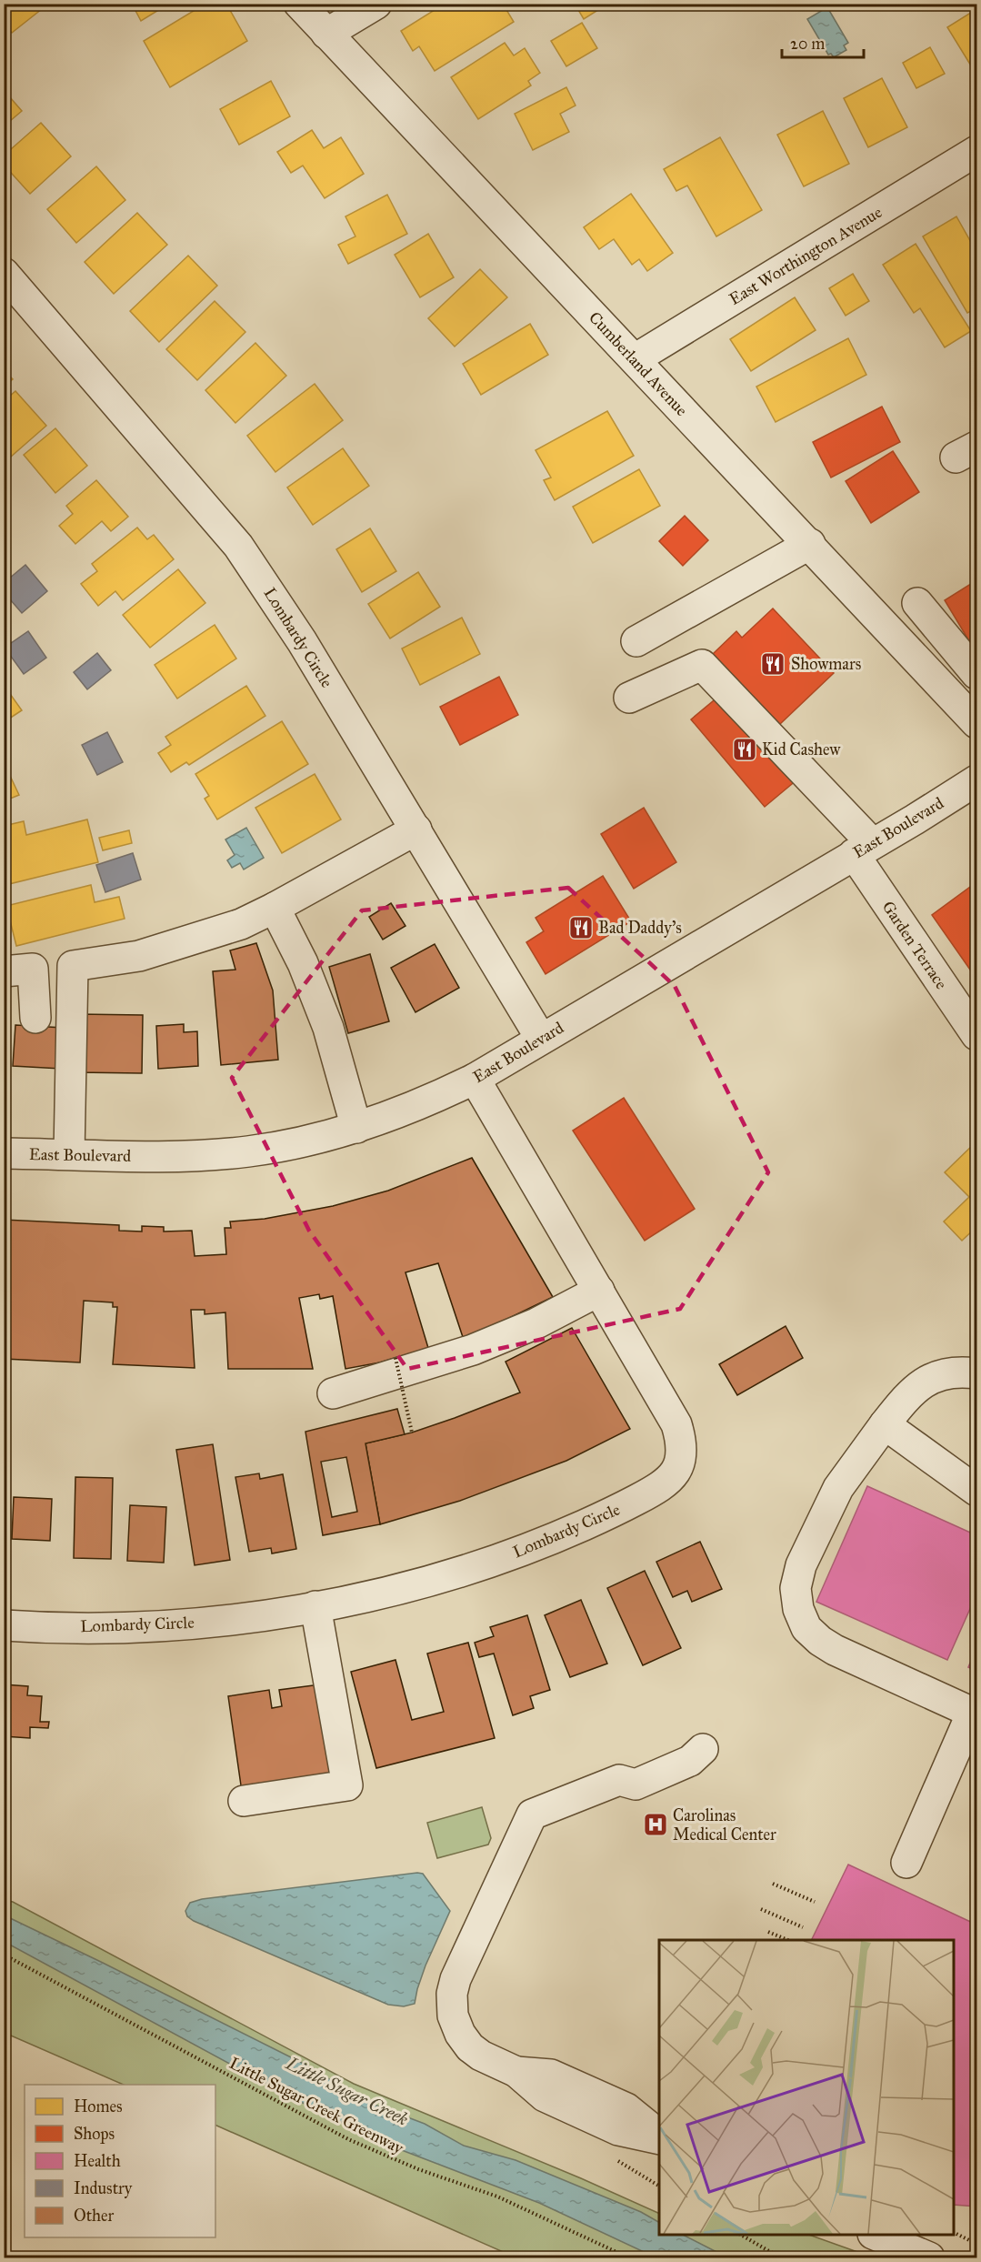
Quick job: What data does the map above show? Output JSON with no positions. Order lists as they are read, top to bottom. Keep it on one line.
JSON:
{"streets":{"street":["East Worthington Avenue","Cumberland Avenue","Lombardy Circle","East Boulevard","Garden Terrace"],"path":["Little Sugar Creek Greenway"]},"crossings":[["East Worthington Avenue","Cumberland Avenue"],["Lombardy Circle","East Boulevard"],["East Boulevard","Garden Terrace"]],"water":["Little Sugar Creek"],"places":{"restaurant":["Showmars","Kid Cashew","Bad Daddy's"],"hospital":["Carolinas Medical Center"]},"legend":["Homes","Shops","Health","Industry","Other"],"scale_bar":"20 m"}
